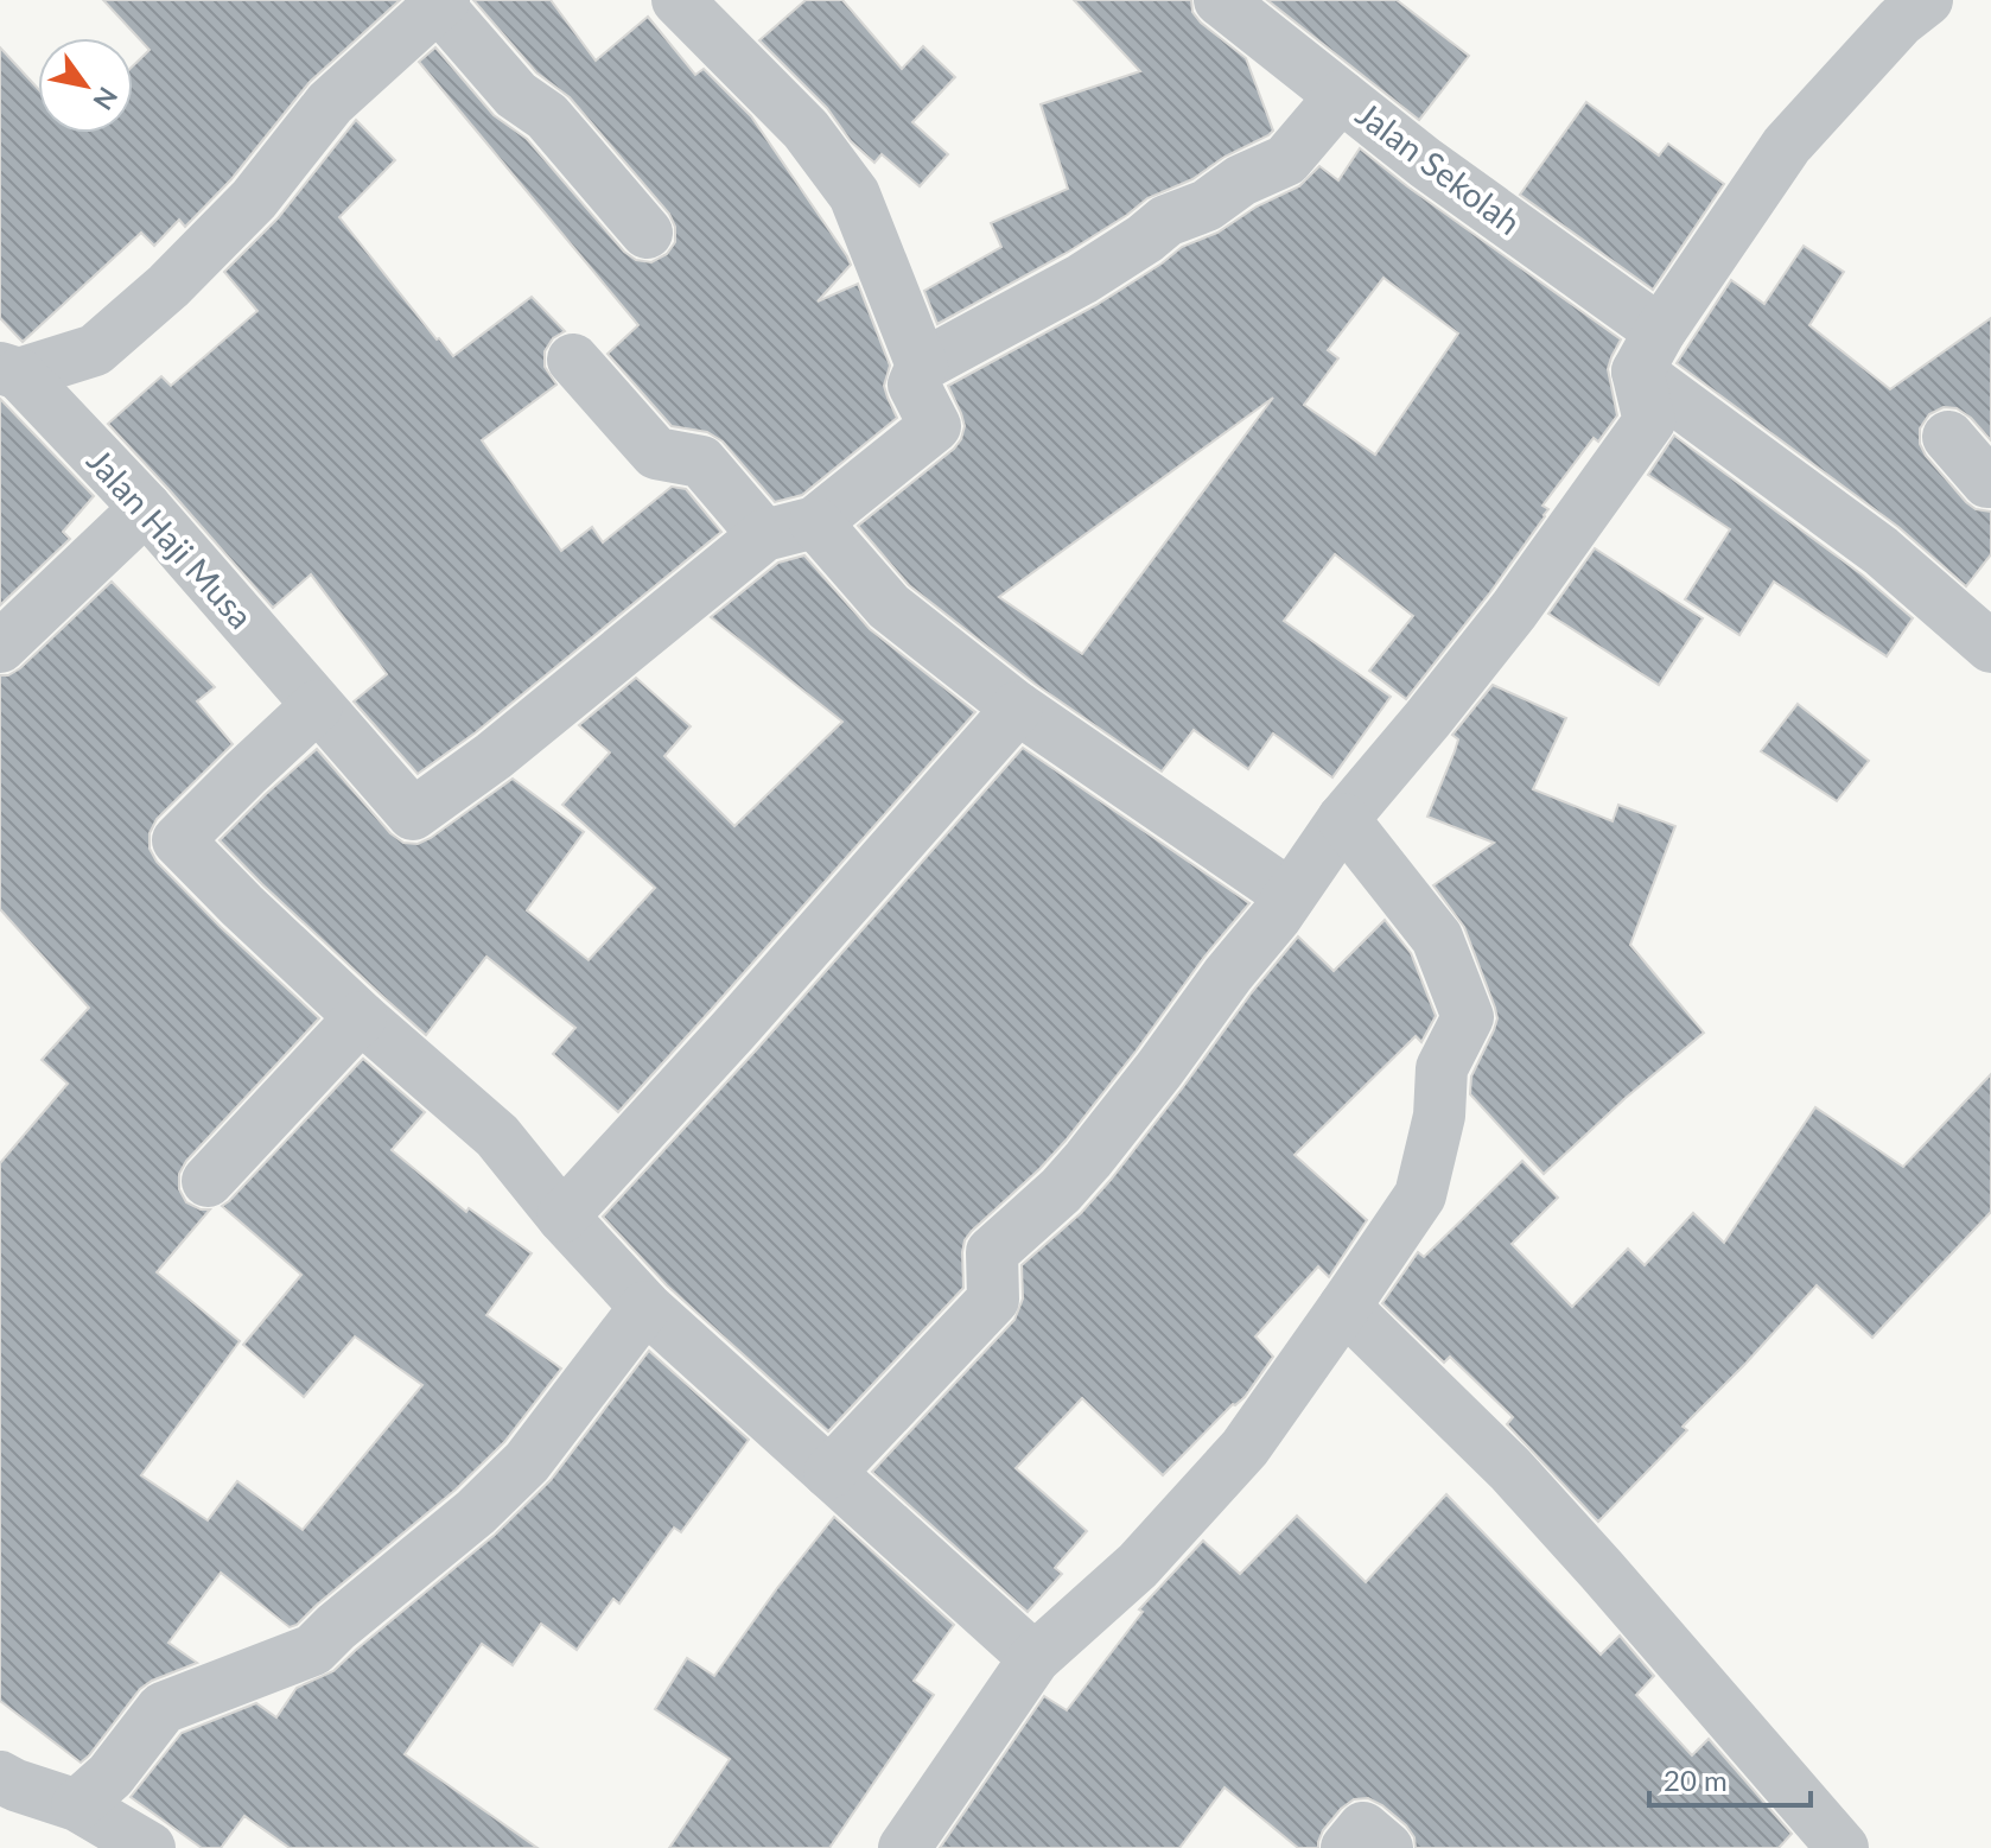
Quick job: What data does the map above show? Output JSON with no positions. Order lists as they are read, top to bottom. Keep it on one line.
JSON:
{"streets":{"street":["Jalan Sekolah","Jalan Haji Musa"]},"scale_bar":"20 m","north":"bottom right"}
